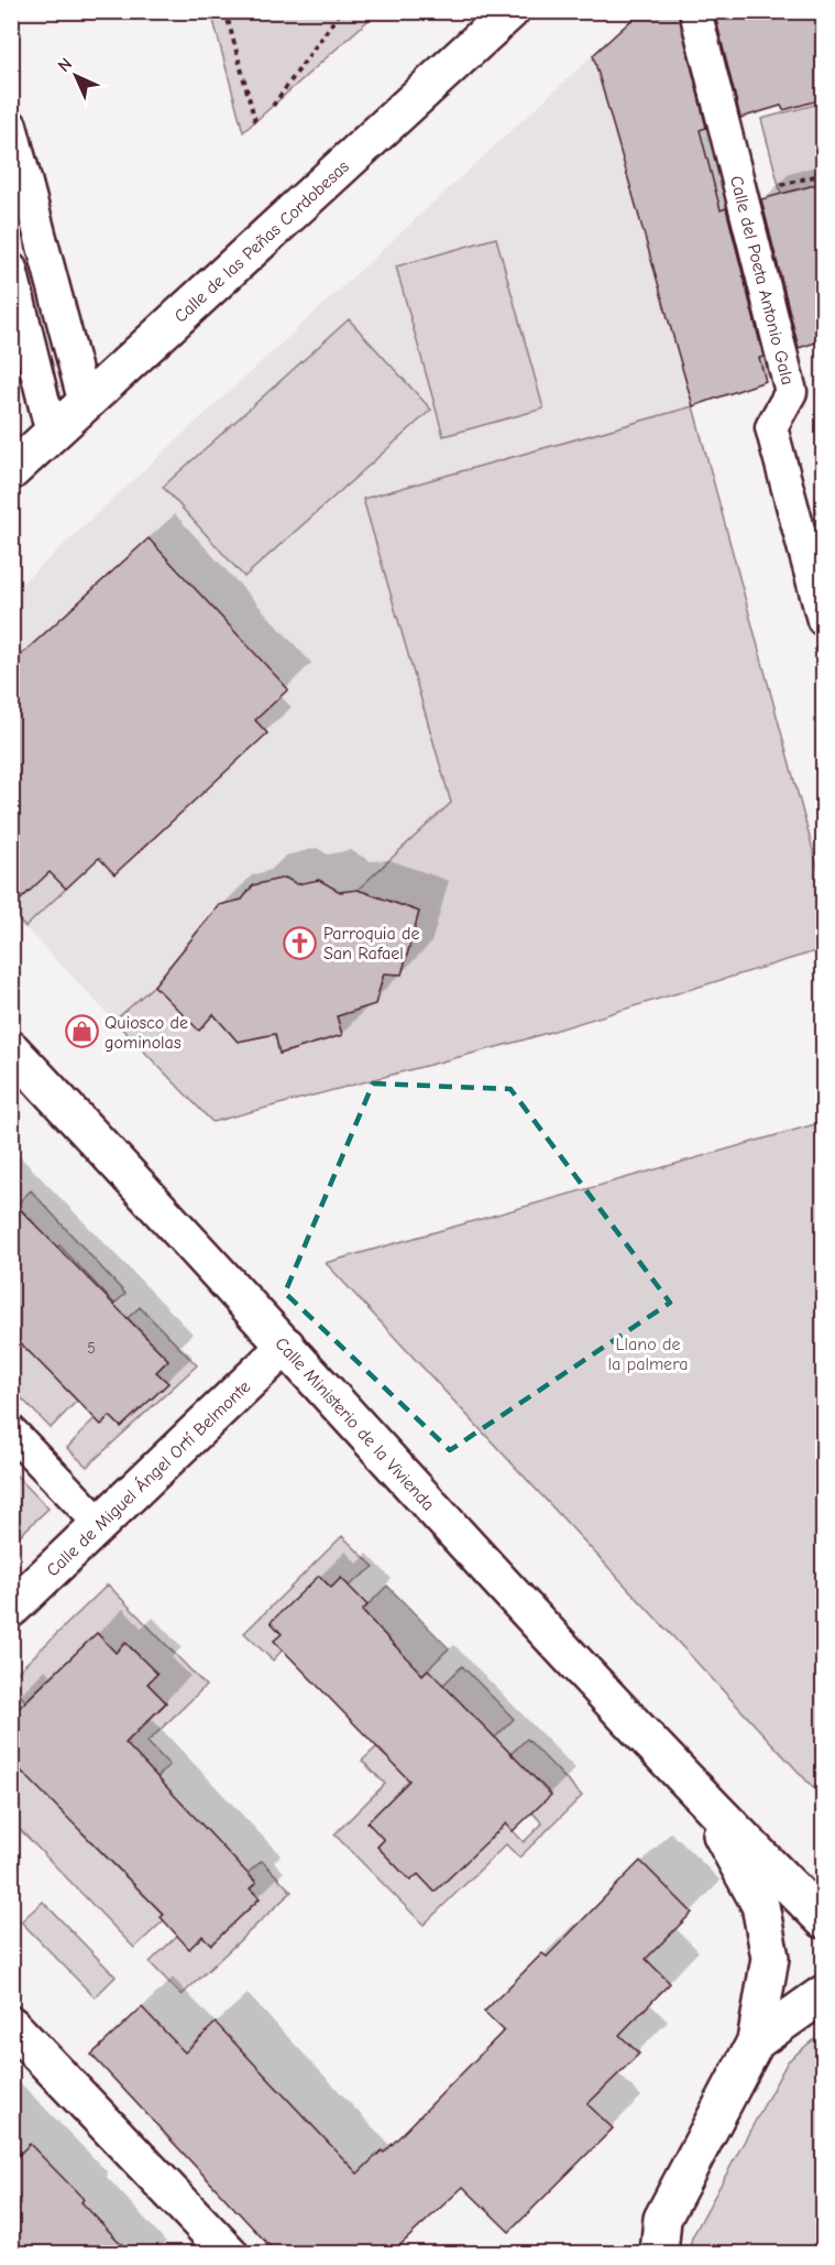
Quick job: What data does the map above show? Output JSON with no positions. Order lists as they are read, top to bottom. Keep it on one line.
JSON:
{"streets":{"street":["Calle de las Peñas Cordobesas","Calle del Poeta Antonio Gala","Calle Ministerio de la Vivienda","Calle de Miguel Ángel Ortí Belmonte"]},"crossings":[["Calle Ministerio de la Vivienda","Calle de Miguel Ángel Ortí Belmonte"]],"parks":["Llano de la palmera"],"places":{"church":["Parroquia de San Rafael"],"shop":["Quiosco de gominolas"]},"house_numbers":["5"],"north":"top left"}
